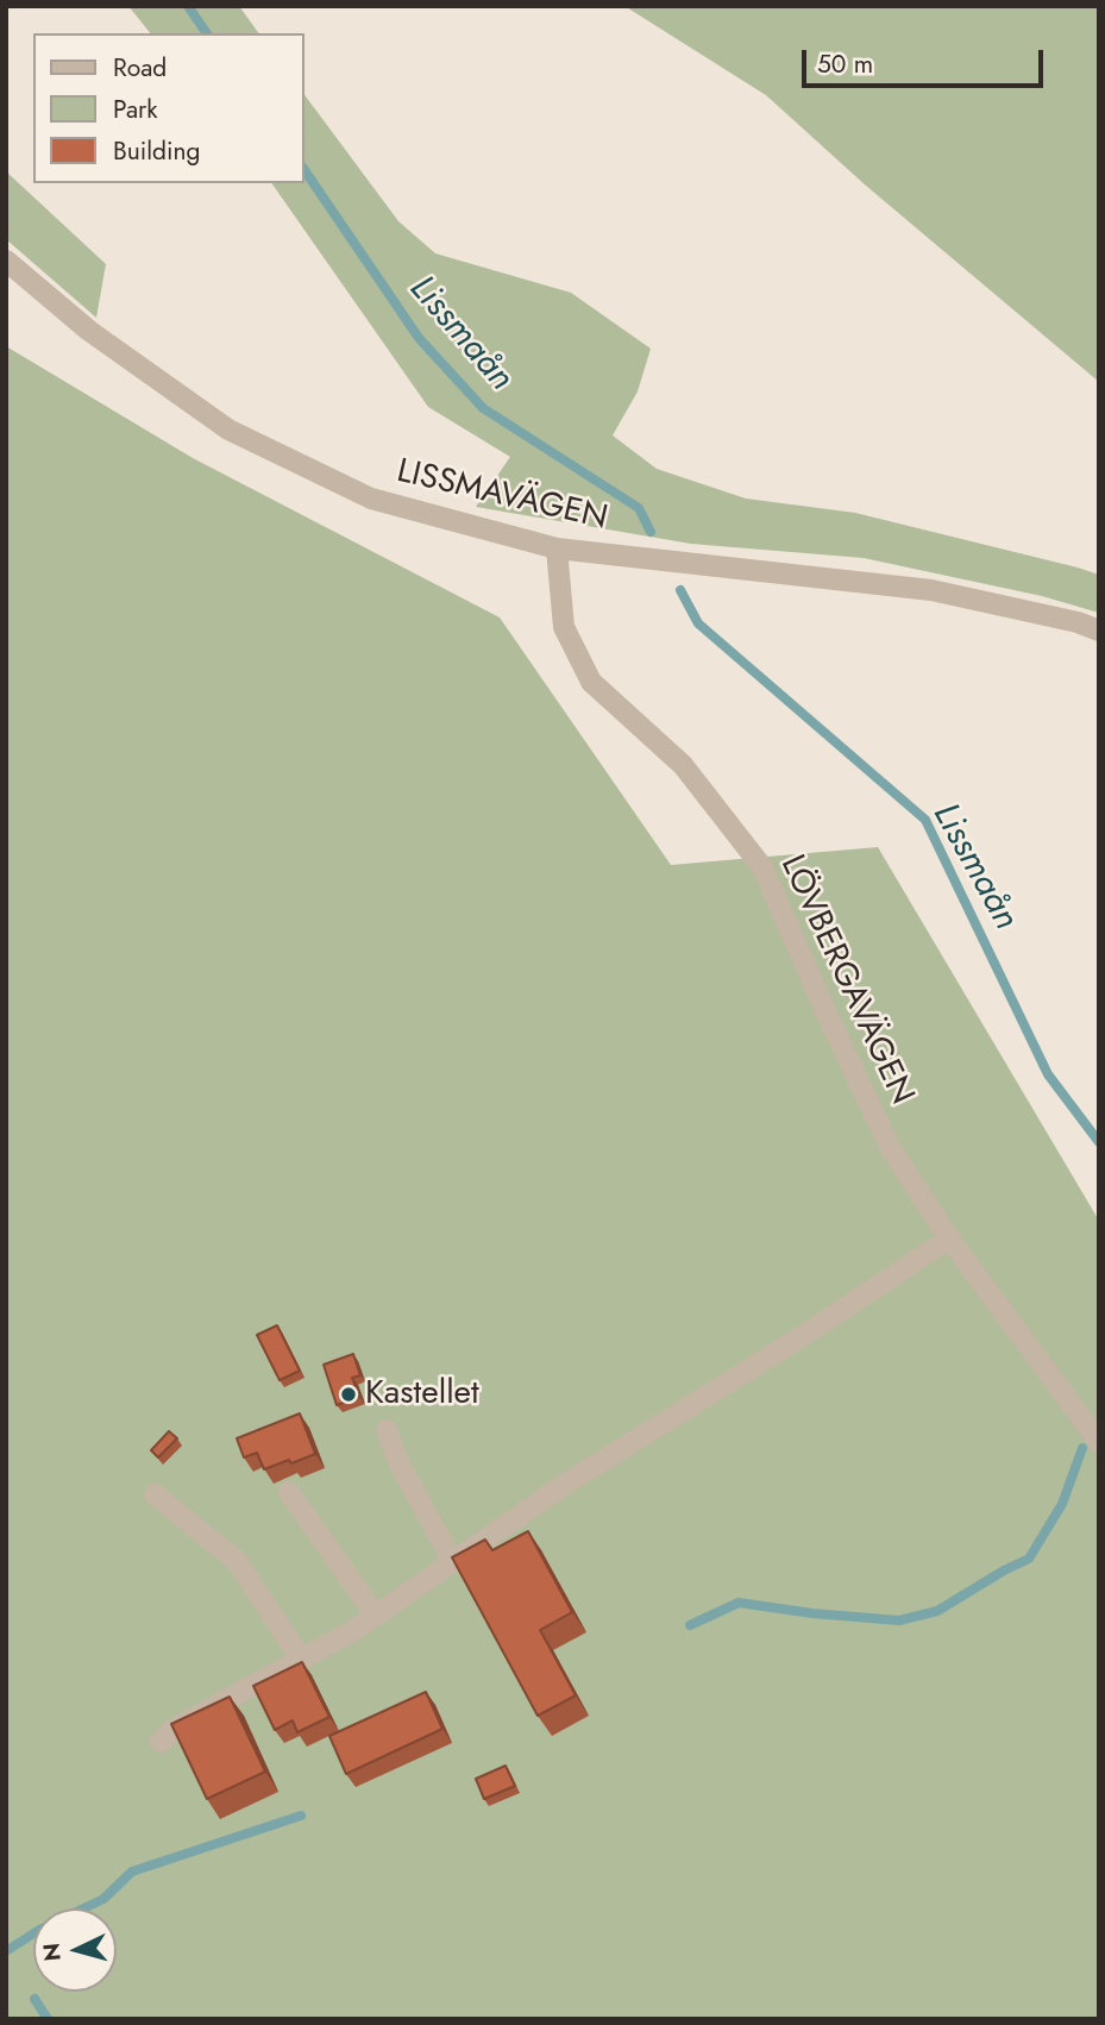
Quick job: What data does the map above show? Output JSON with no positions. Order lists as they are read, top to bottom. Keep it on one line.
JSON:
{"streets":{"street":["LISSMAVÄGEN","LÖVBERGAVÄGEN"]},"crossings":[["LISSMAVÄGEN","LÖVBERGAVÄGEN"]],"water":["Lissmaån"],"places":["Kastellet"],"legend":["Road","Park","Building"],"scale_bar":"50 m","north":"left"}
